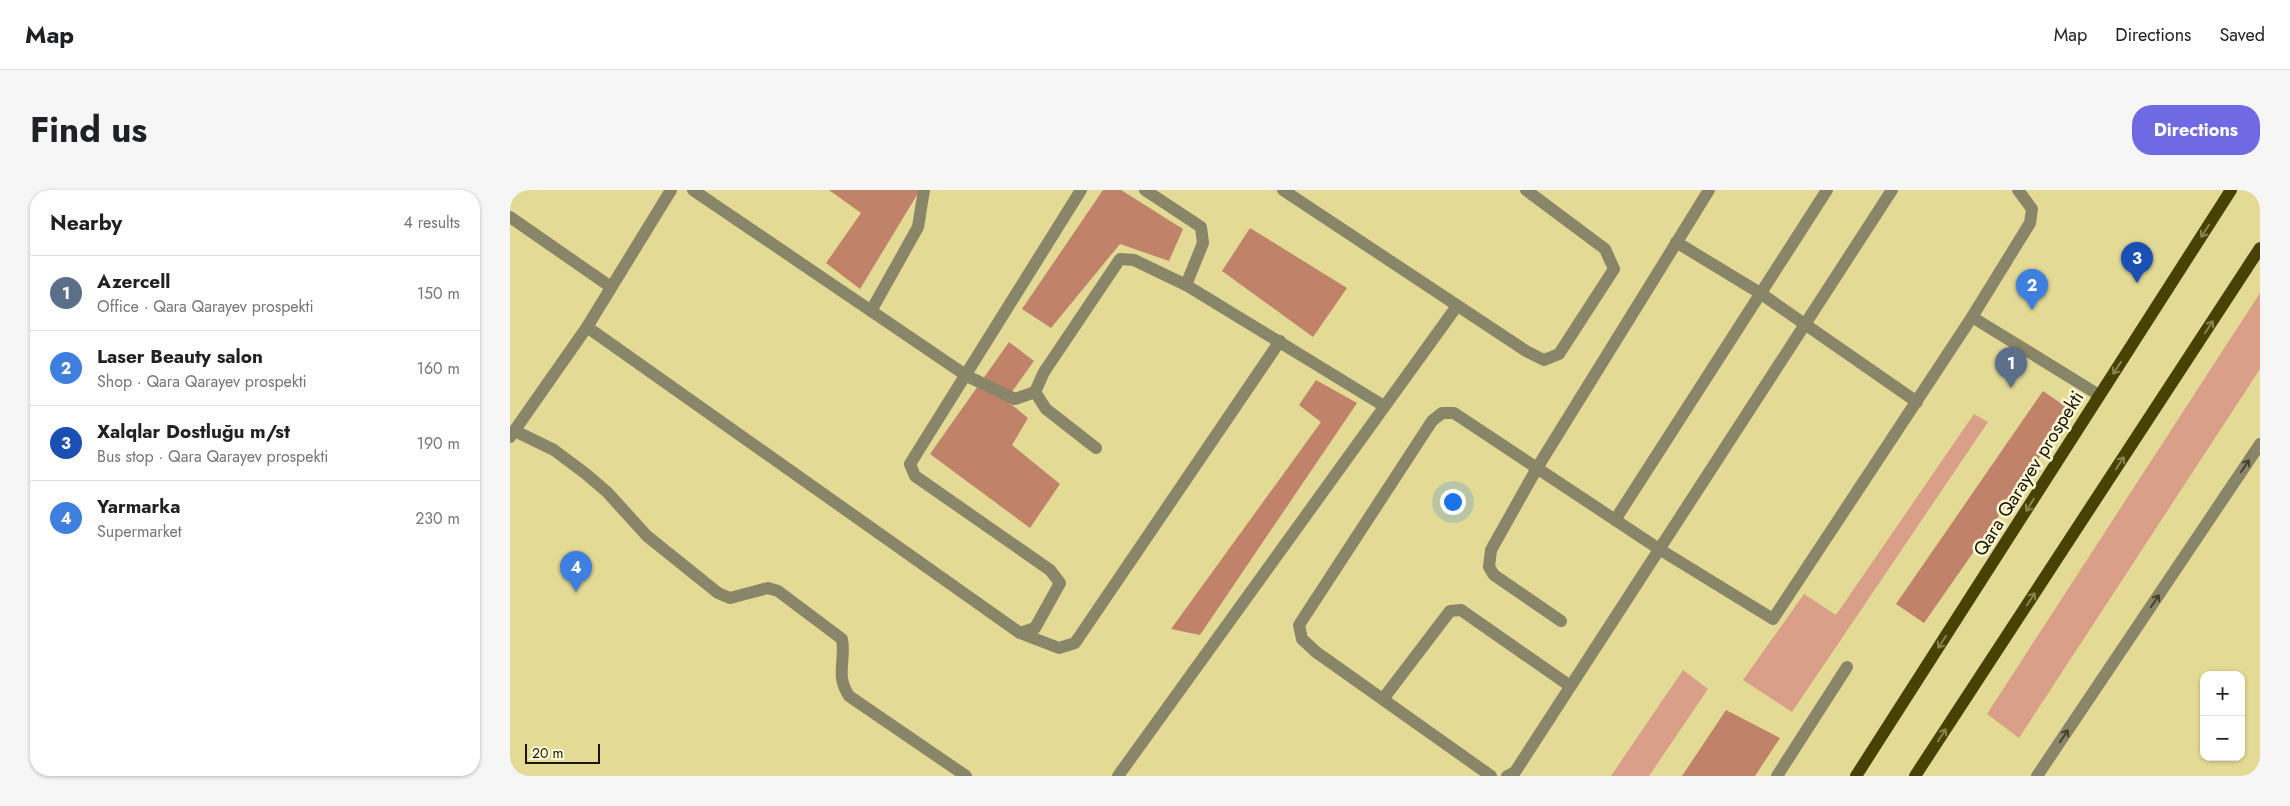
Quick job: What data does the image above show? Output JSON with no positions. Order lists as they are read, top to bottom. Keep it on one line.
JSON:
{"streets":{"main road":["Qara Qarayev prospekti"]},"scale_bar":"20 m","page":{"header":"Map","nav":["Map","Directions","Saved"],"title":"Find us","buttons":"Directions","heading":["Nearby","4 results"],"pins":["3","2","1","4"],"list":[{"mark":"1","name":"Azercell","note":"Office · Qara Qarayev prospekti","value":"150 m"},{"mark":"2","name":"Laser Beauty salon","note":"Shop · Qara Qarayev prospekti","value":"160 m"},{"mark":"3","name":"Xalqlar Dostluğu m/st","note":"Bus stop · Qara Qarayev prospekti","value":"190 m"},{"mark":"4","name":"Yarmarka","note":"Supermarket","value":"230 m"}],"map_buttons":["+","−"],"scale":"20 m"}}
